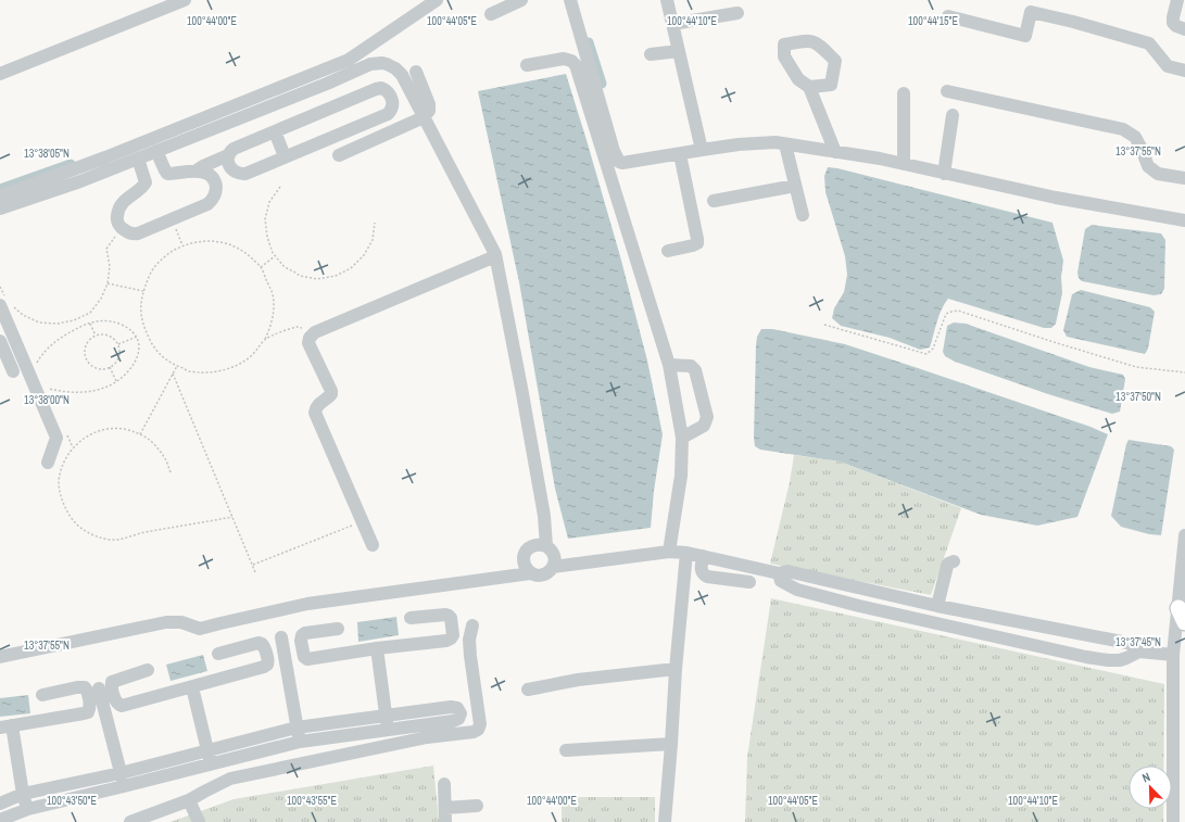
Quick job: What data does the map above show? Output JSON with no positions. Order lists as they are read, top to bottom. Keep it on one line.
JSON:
{"north":"top left","coordinates":["100°44'00\"E","100°44'05\"E","100°44'10\"E","100°44'15\"E","13°37'55\"N","13°38'05\"N","13°37'50\"N","13°38'00\"N","13°37'45\"N","100°43'50\"E","100°43'55\"E"]}
